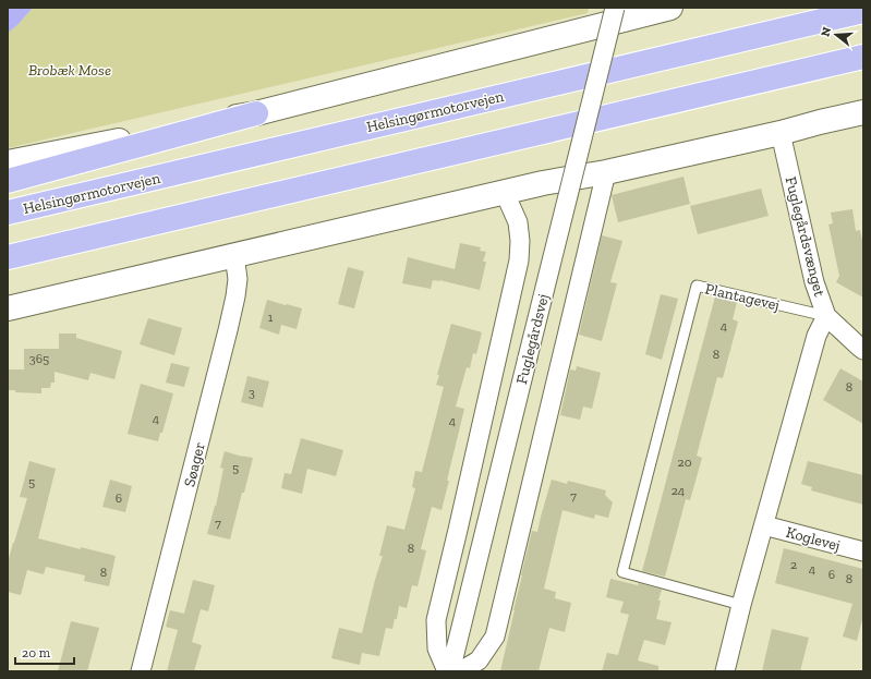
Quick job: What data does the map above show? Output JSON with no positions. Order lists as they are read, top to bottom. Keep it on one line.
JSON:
{"streets":{"highway":["Helsingørmotorvejen"],"street":["Fuglegårdsvænget","Fuglegårdsvej","Søager","Koglevej"],"lane":["Plantagevej"]},"crossings":[["Fuglegårdsvænget","Plantagevej"]],"parks":["Brobæk Mose"],"house_numbers":["1","4","8","365","8","3","4","4","20","5","5","24","7","6","7","8","2","4","8","6","8"],"scale_bar":"20 m","north":"left"}
